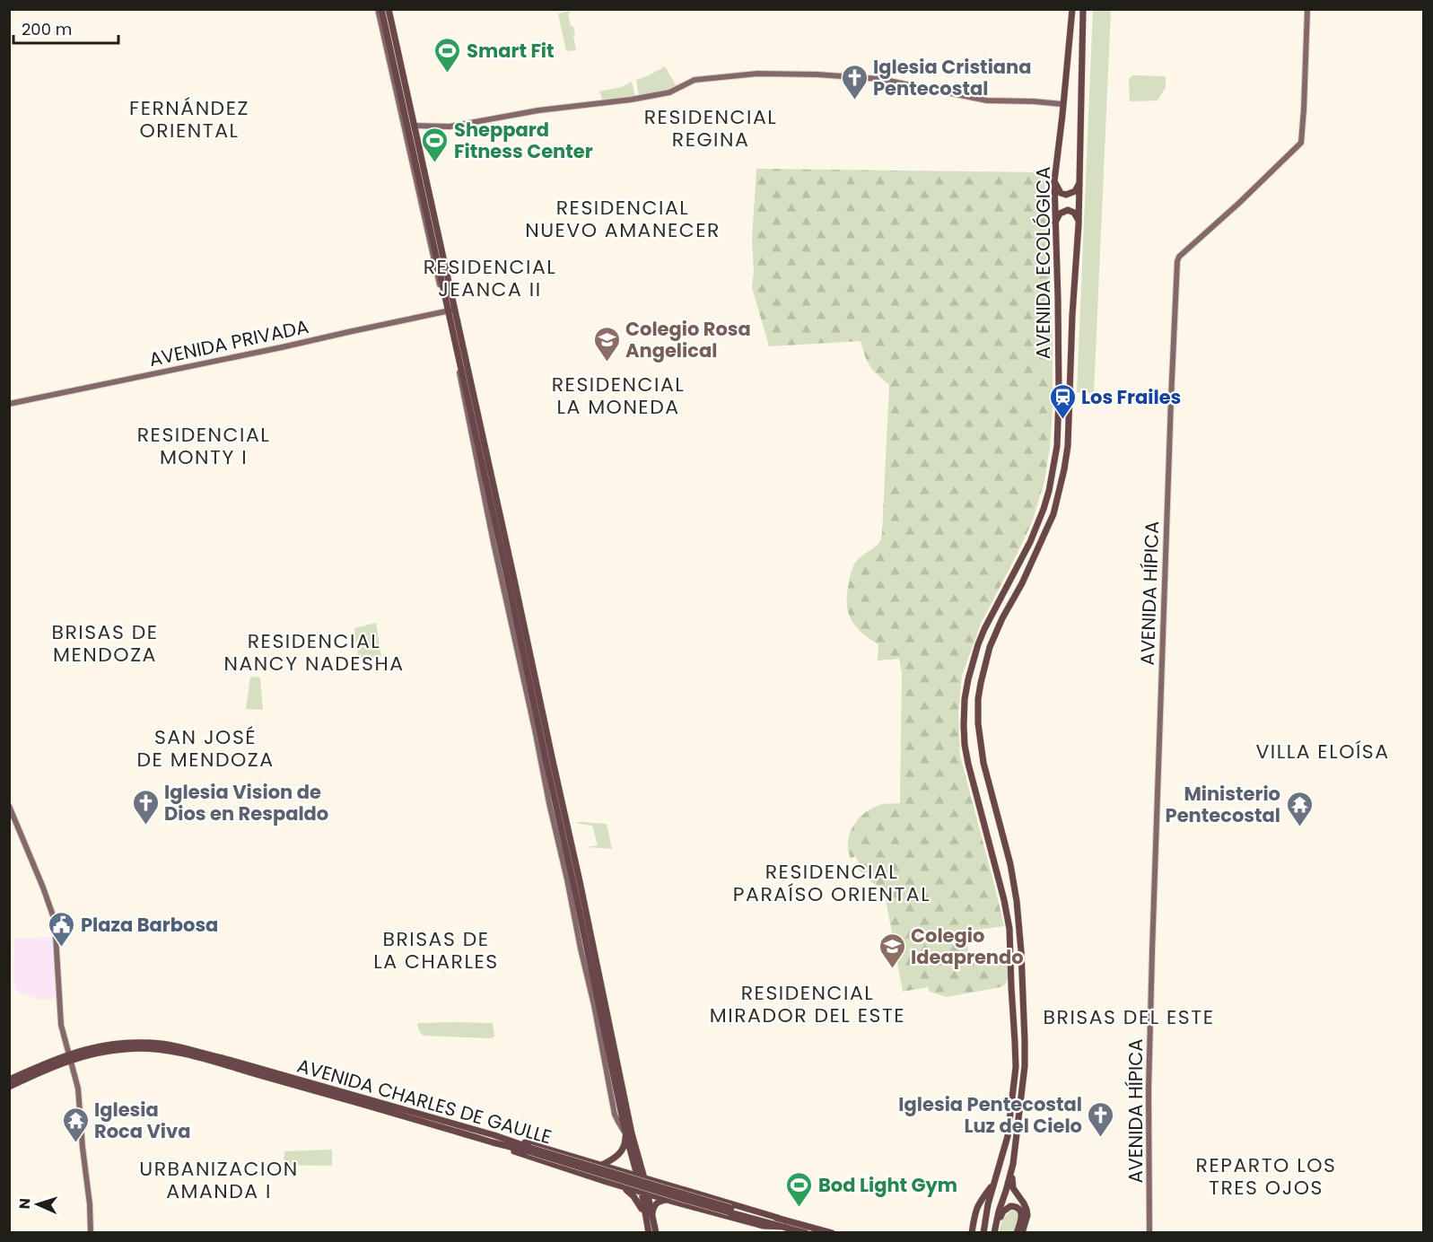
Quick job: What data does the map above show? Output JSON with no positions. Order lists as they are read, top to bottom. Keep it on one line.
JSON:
{"streets":{"main road":["AVENIDA ECOLÓGICA","AVENIDA CHARLES DE GAULLE"],"street":["AVENIDA PRIVADA","AVENIDA HÍPICA"]},"districts":["FERNÁNDEZ ORIENTAL","RESIDENCIAL REGINA","RESIDENCIAL NUEVO AMANECER","RESIDENCIAL JEANCA II","RESIDENCIAL LA MONEDA","RESIDENCIAL MONTY I","BRISAS DE MENDOZA","RESIDENCIAL NANCY NADESHA","SAN JOSÉ DE MENDOZA","VILLA ELOÍSA","RESIDENCIAL PARAÍSO ORIENTAL","BRISAS DE LA CHARLES","RESIDENCIAL MIRADOR DEL ESTE","BRISAS DEL ESTE","REPARTO LOS TRES OJOS","URBANIZACION AMANDA I"],"places":{"sports":["Smart Fit","Sheppard Fitness Center","Bod Light Gym"],"church":["Iglesia Cristiana Pentecostal","Iglesia Vision de Dios en Respaldo","Iglesia Pentecostal Luz del Cielo"],"school or university":["Colegio Rosa Angelical","Colegio Ideaprendo"],"station":["Los Frailes"],"temple":["Ministerio Pentecostal","Iglesia Roca Viva"],"public building":["Plaza Barbosa"]},"scale_bar":"200 m","north":"left"}
